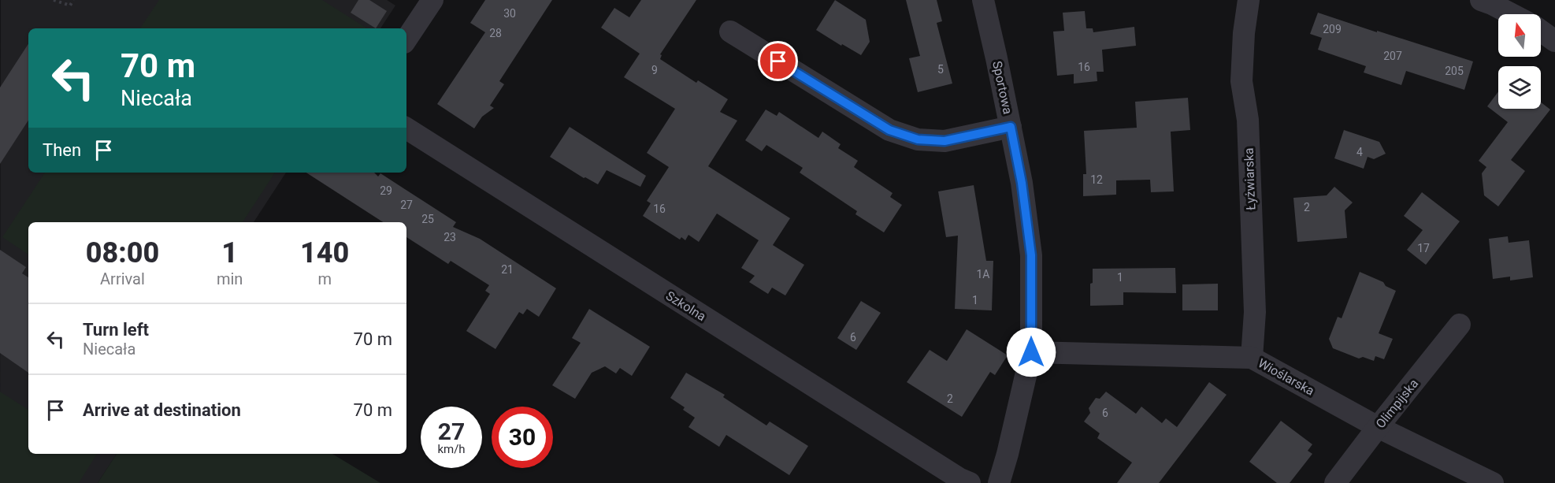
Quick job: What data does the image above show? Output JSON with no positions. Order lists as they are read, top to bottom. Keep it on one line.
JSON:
{"streets":{"street":["Sportowa","Łyżwiarska","Szkolna","Wioślarska","Olimpijska"]},"crossings":[["Sportowa","Wioślarska"],["Łyżwiarska","Wioślarska"],["Wioślarska","Olimpijska"]],"house_numbers":["30","209","28","207","16","5","9","205","4","12","29","27","2","16","25","23","17","21","1A","1","1","6","2","6"],"north":"top","page":{"turn":["70 m","Niecała"],"then":"Then","eta":["08:00","Arrival","1","min","140","m"],"list":[{"name":"Turn left","note":"Niecała","value":"70 m"},{"name":"Arrive at destination","value":"70 m"}],"speed":"27 km/h","limit":"30"}}
